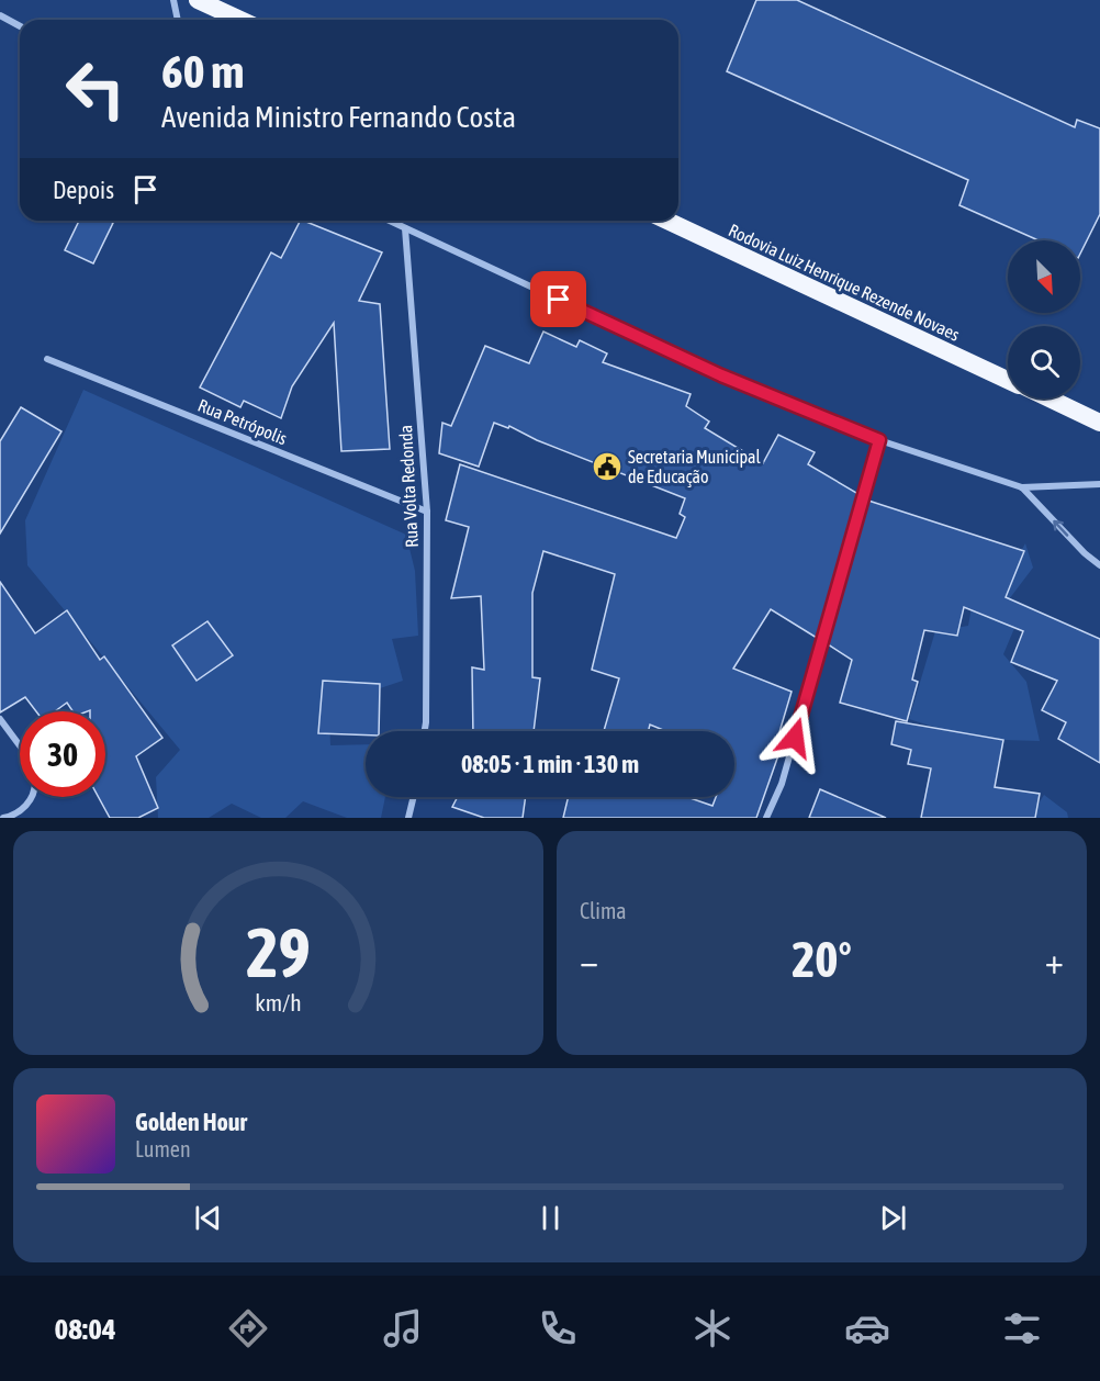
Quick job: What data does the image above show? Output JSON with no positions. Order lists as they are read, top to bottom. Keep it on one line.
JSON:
{"streets":{"highway":["Rodovia Luiz Henrique Rezende Novaes"],"street":["Rua Petrópolis","Rua Volta Redonda"]},"crossings":[["Rua Petrópolis","Rua Volta Redonda"]],"places":{"public building":["Secretaria Municipal de Educação"]},"north":"bottom right","page":{"turn":["60 m","Avenida Ministro Fernando Costa"],"then":"Depois","limit":"30","trip":"08:05 · 1 min · 130 m","tile":"Clima","heat":["−","20°","+"],"song":["Golden Hour","Lumen"],"tabs":"08:04","gauge":["29","km/h"]}}
